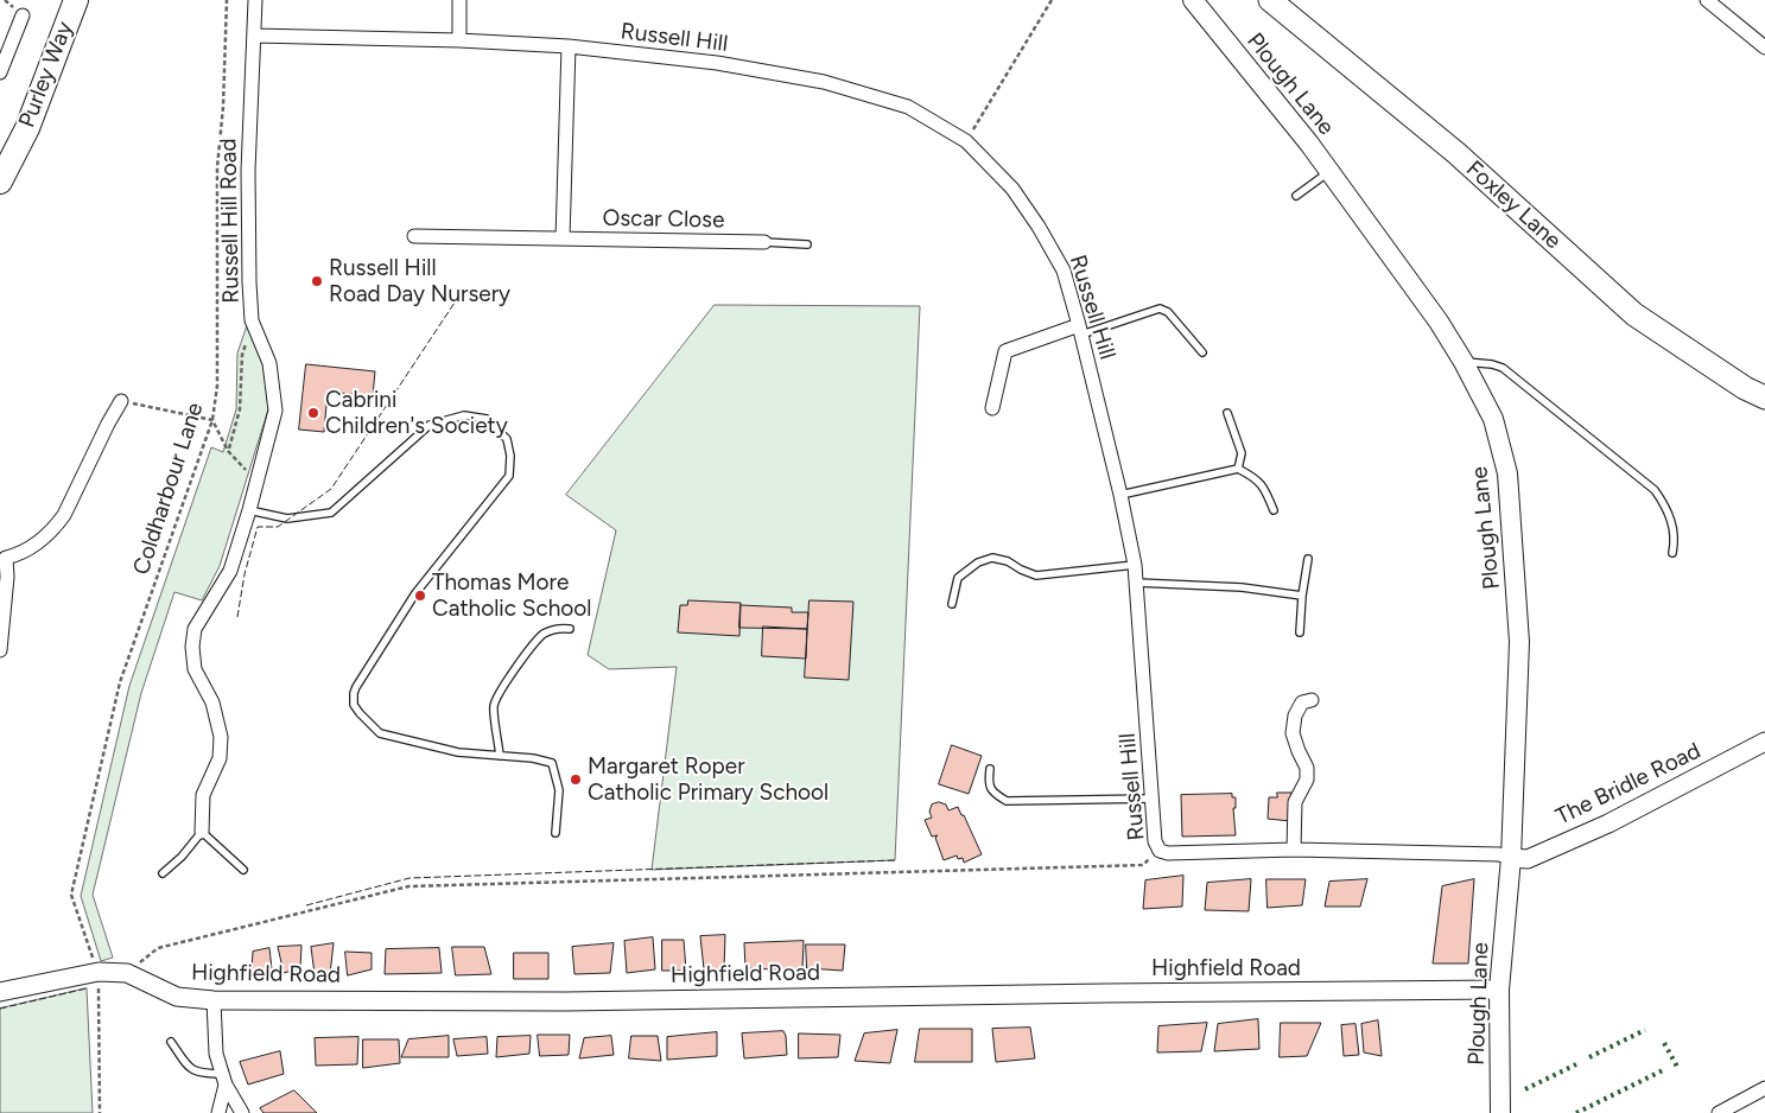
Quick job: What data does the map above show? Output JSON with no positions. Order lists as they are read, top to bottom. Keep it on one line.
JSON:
{"streets":{"highway":["Purley Way"],"main road":["Plough Lane","Foxley Lane"],"street":["Russell Hill","Oscar Close","Russell Hill Road","The Bridle Road","Highfield Road"],"path":["Coldharbour Lane"]},"crossings":[["Russell Hill","Plough Lane"],["Russell Hill","Russell Hill Road"],["Russell Hill","The Bridle Road"],["Plough Lane","The Bridle Road"],["Plough Lane","Highfield Road"],["Coldharbour Lane","Highfield Road"]],"places":["Russell Hill Road Day Nursery","Cabrini Children's Society","Thomas More Catholic School","Margaret Roper Catholic Primary School"]}
